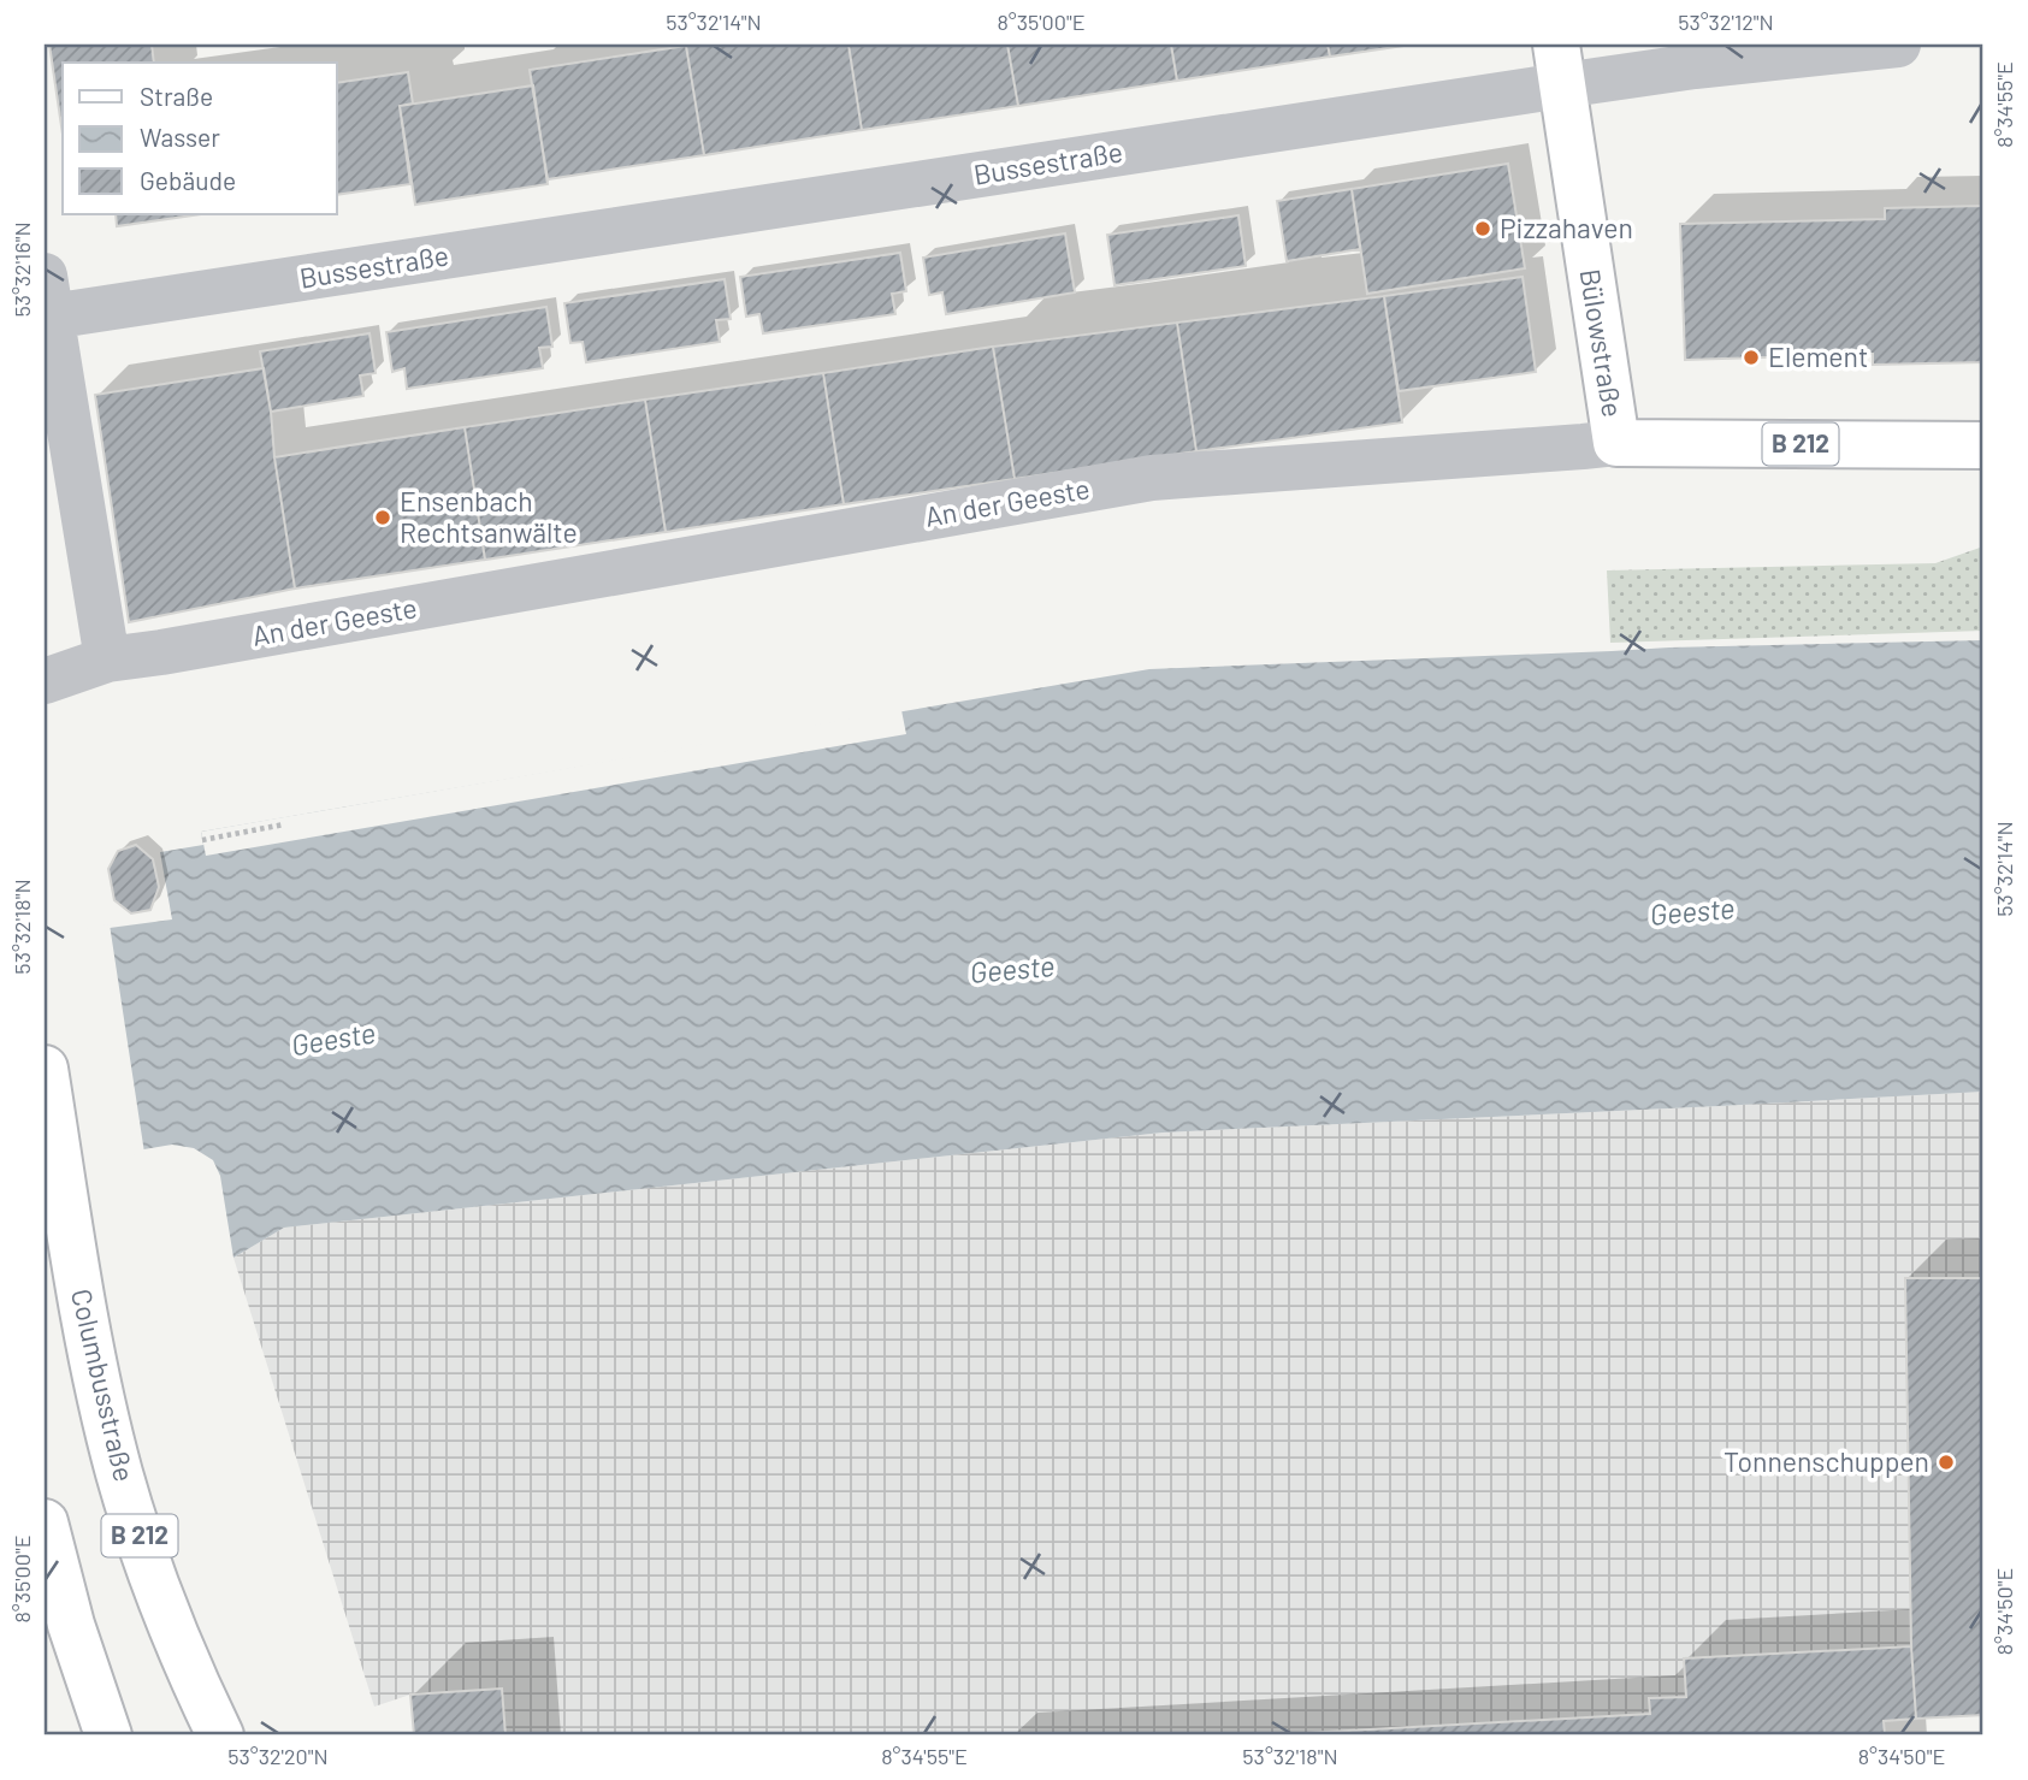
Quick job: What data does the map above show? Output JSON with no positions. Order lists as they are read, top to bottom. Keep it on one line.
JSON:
{"streets":{"main road":["Bülowstraße","B 212","An der Geeste","Columbusstraße"],"street":["Bussestraße"]},"crossings":[["Bussestraße","Bülowstraße"],["Bülowstraße","An der Geeste"]],"water":["Geeste"],"places":["Pizzahaven","Element","Ensenbach Rechtsanwälte","Tonnenschuppen"],"legend":["Straße","Wasser","Gebäude"],"coordinates":["53°32'14\"N","8°35'00\"E","53°32'12\"N","8°34'55\"E","53°32'16\"N","53°32'18\"N","8°34'50\"E","53°32'20\"N"]}
